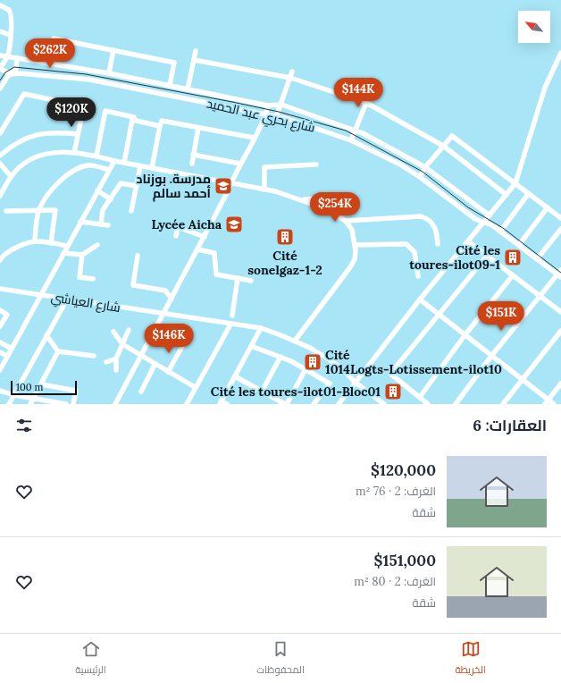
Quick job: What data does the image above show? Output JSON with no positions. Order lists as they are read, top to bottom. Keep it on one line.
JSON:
{"streets":{"street":["شارع بحري عبد الحميد","شارع العياشي"]},"places":{"school or university":["مدرسة. بوزناد أحمد سالم","Lycée Aicha"],"building":["Cité sonelgaz-1-2","Cité les toures-ilot09-1","Cité 1014Logts-Lotissement-ilot10","Cité les toures-ilot01-Bloc01"]},"scale_bar":"100 m","north":"top left","page":{"price":["$262K","$144K","$120K","$254K","$151K","$146K"],"scale":"100 m","heading":"العقارات: 6","list":[{"name":"$120,000","note":"الغرف: 2 · 76 m² · شقة"},{"name":"$151,000","note":"الغرف: 2 · 80 m² · شقة"}],"tabs":["الخريطة","المحفوظات","الرئيسية"]}}
